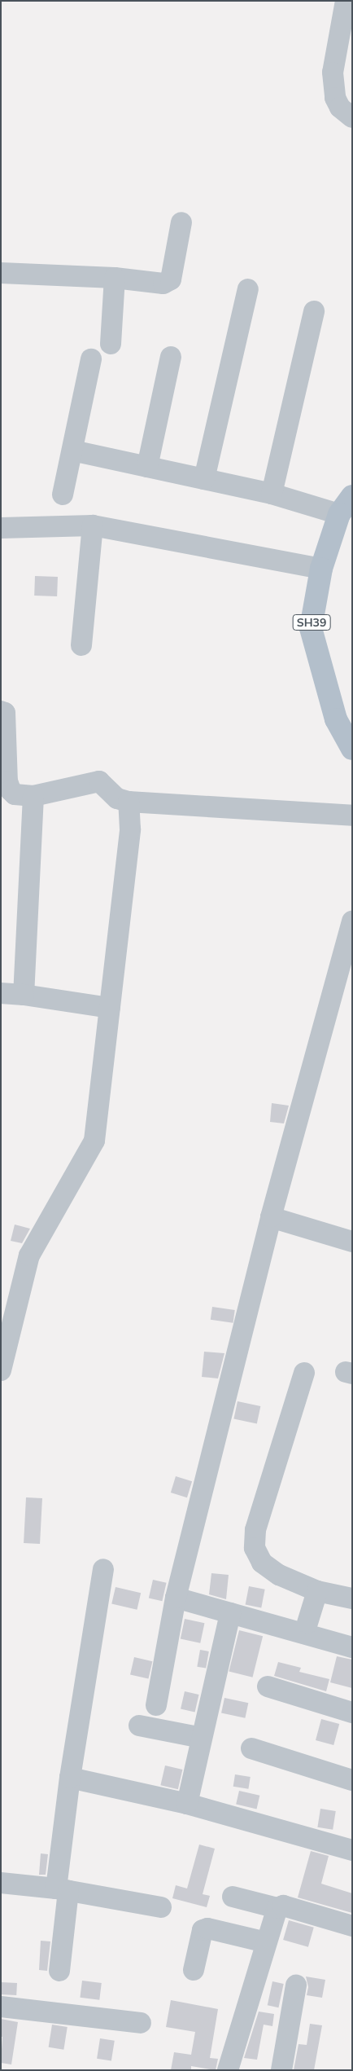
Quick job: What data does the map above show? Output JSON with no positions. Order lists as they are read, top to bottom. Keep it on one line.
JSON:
{"streets":{"main road":["SH39"]}}
